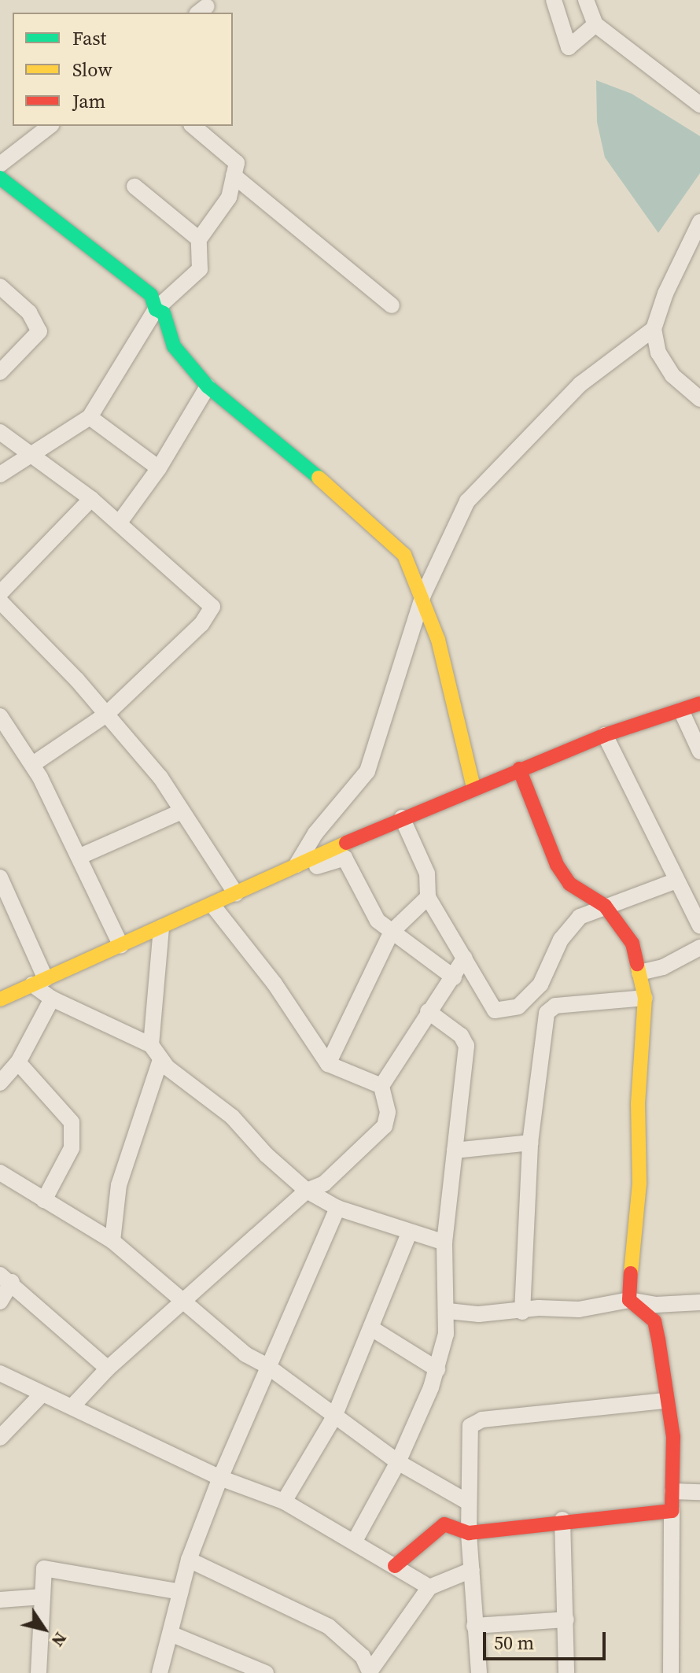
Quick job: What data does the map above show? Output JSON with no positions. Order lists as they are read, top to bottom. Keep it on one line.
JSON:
{"legend":["Fast","Slow","Jam"],"scale_bar":"50 m","north":"bottom right"}
